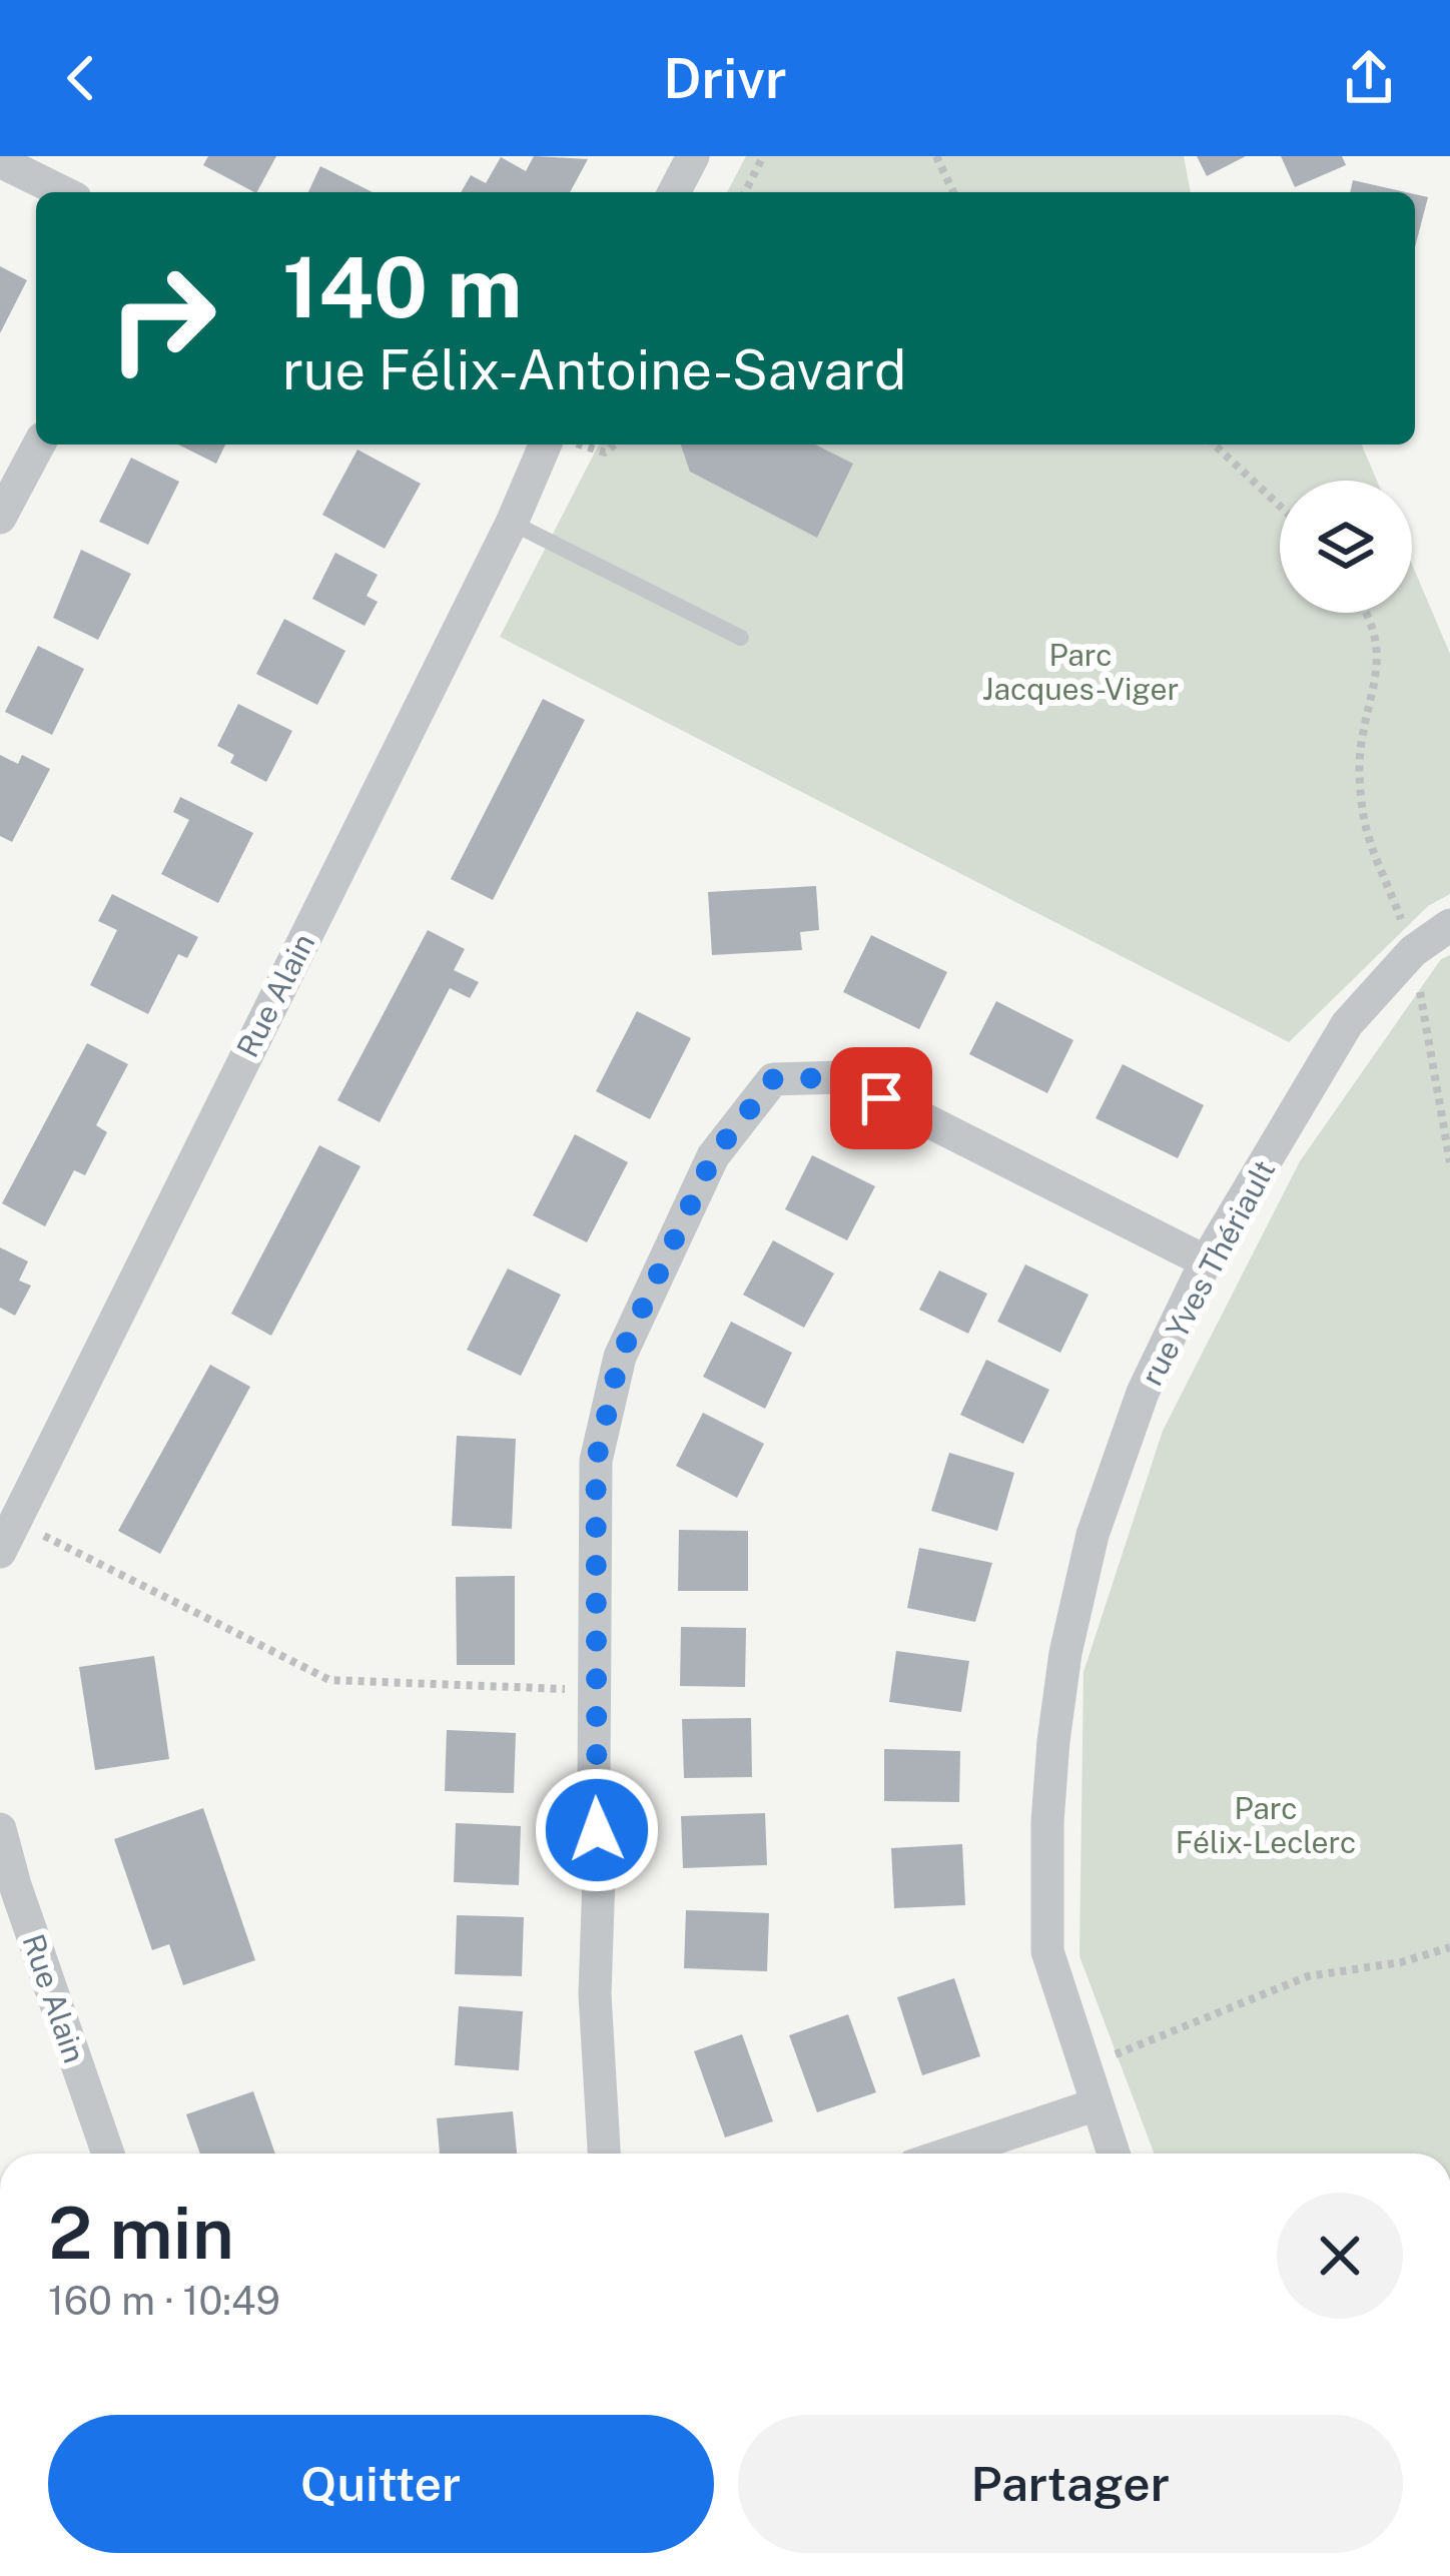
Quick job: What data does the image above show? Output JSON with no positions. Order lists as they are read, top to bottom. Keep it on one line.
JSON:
{"streets":{"street":["Rue Alain","rue Yves Thériault"]},"parks":["Parc Jacques-Viger","Parc Félix-Leclerc"],"page":{"header":"Drivr","turn":["140 m","rue Félix-Antoine-Savard"],"heading":["2 min","160 m · 10:49"],"buttons":["Quitter","Partager"]}}
